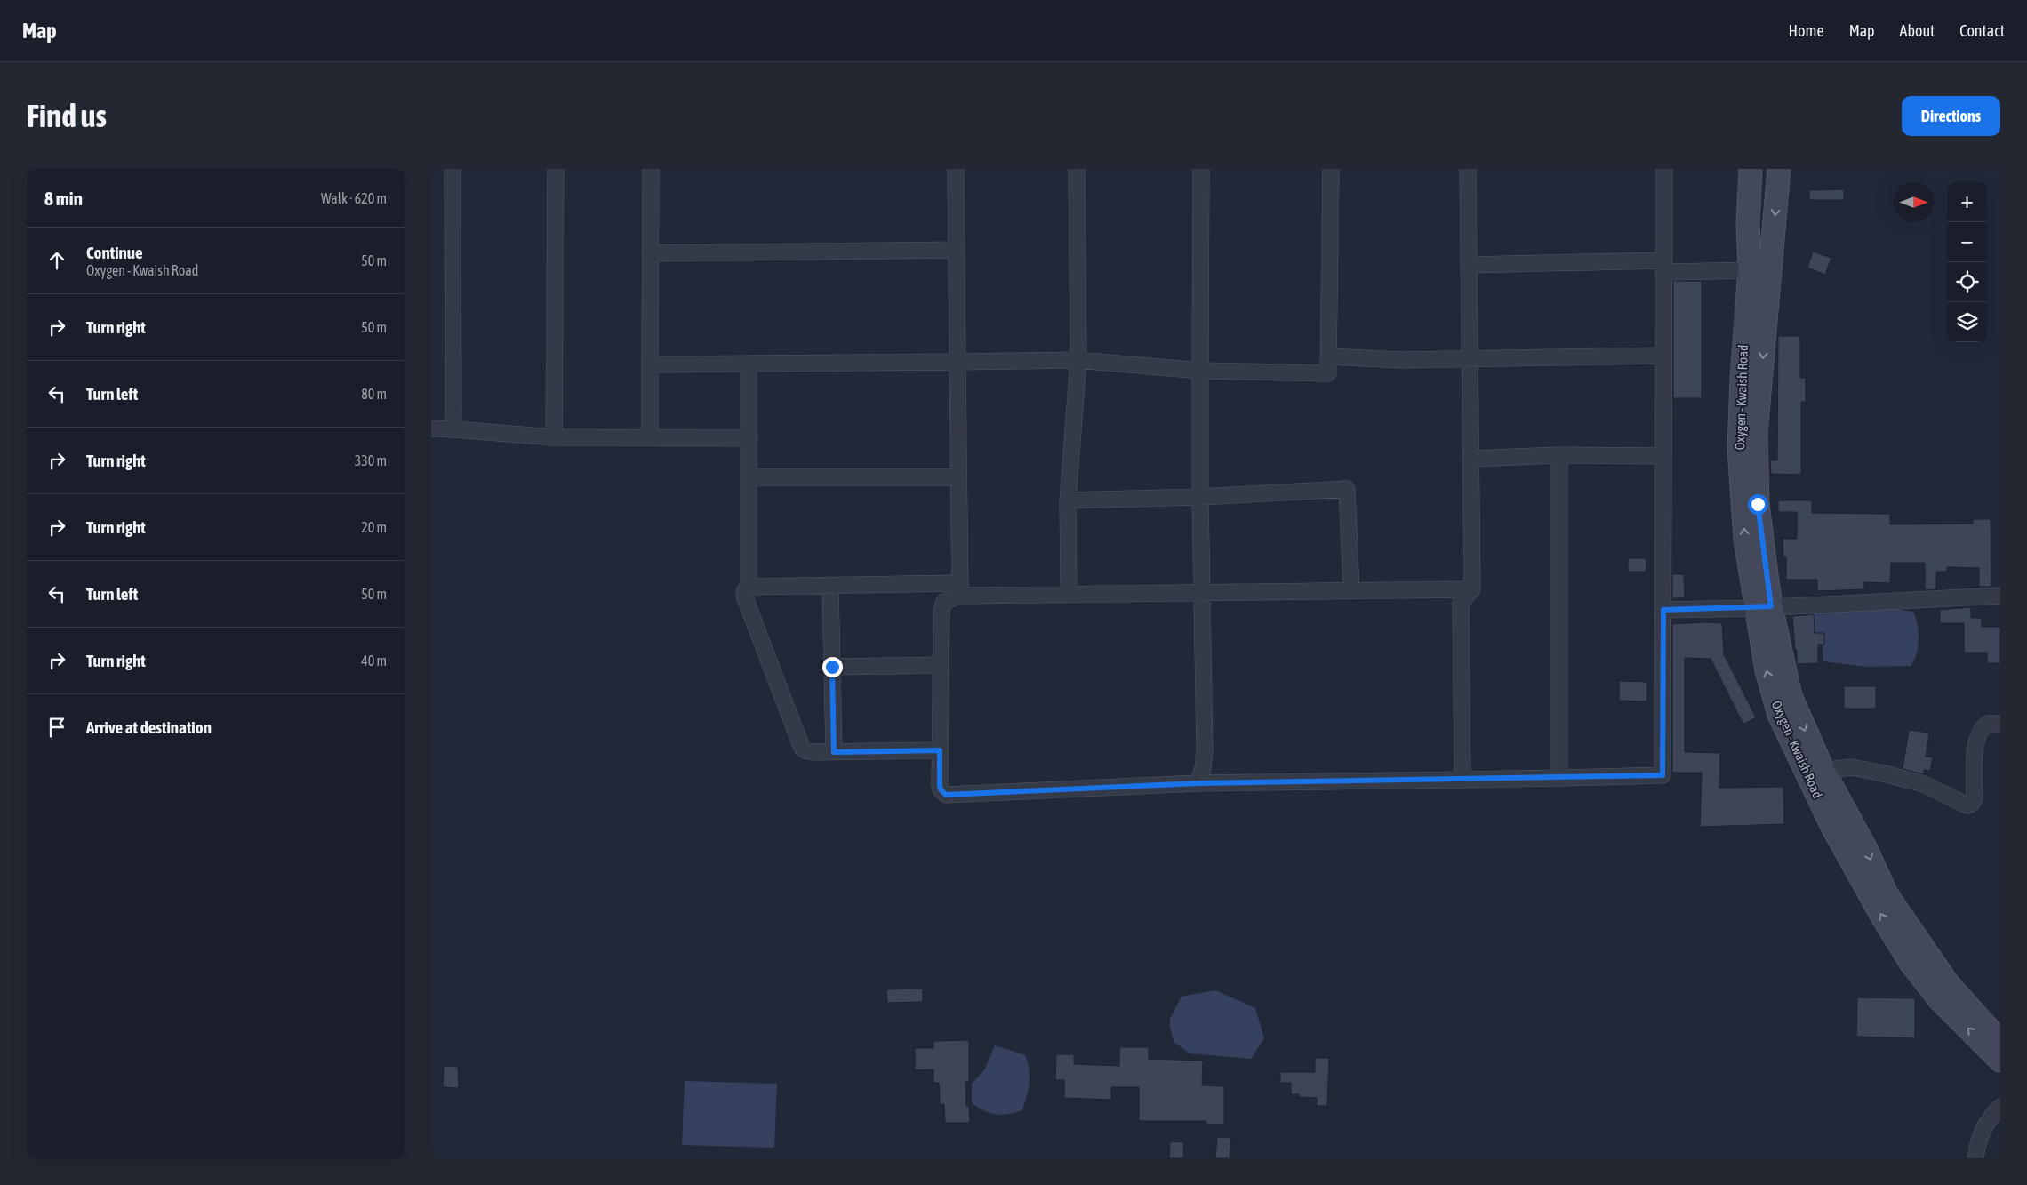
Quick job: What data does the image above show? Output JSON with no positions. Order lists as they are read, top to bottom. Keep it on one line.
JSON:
{"streets":{"main road":["Oxygen - Kwaish Road"]},"north":"right","page":{"header":"Map","nav":["Home","Map","About","Contact"],"buttons":"Directions","title":"Find us","heading":["8 min","Walk · 620 m"],"map_buttons":["+","−"],"list":[["Continue","Oxygen - Kwaish Road","50 m"],["Turn right","50 m"],["Turn left","80 m"],["Turn right","330 m"],["Turn right","20 m"],["Turn left","50 m"],["Turn right","40 m"],"Arrive at destination"]}}
